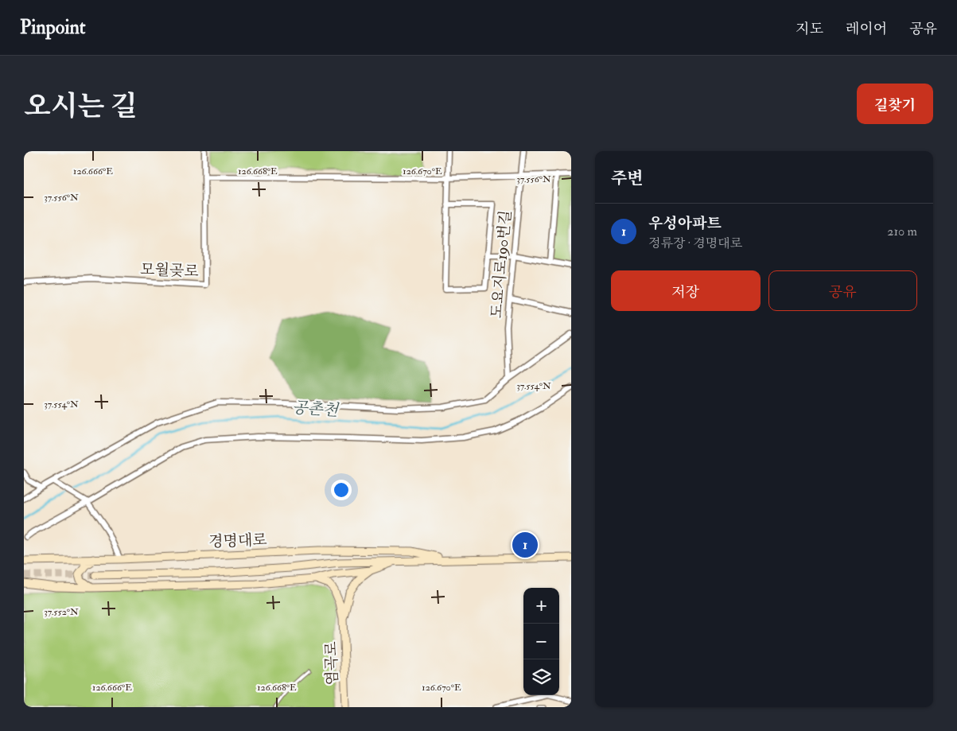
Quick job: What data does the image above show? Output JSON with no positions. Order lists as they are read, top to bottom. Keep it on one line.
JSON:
{"streets":{"main road":["경명대로","염곡로"],"street":["도요지로190번길","모월곶로"]},"crossings":[["경명대로","염곡로"]],"water":["공촌천"],"page":{"header":"Pinpoint","nav":["지도","레이어","공유"],"title":"오시는 길","buttons":["길찾기",["저장","공유"]],"heading":"주변","list":[{"mark":"1","name":"우성아파트","note":"정류장 · 경명대로","value":"210 m"}],"pins":"1","map_buttons":["+","−"]},"coordinates":["126.666°E","126.668°E","126.670°E","37.556°N","37.554°N","37.552°N"]}
